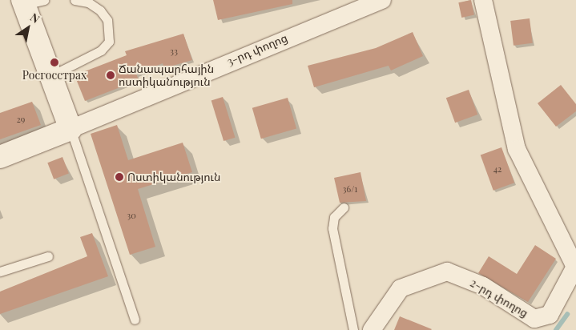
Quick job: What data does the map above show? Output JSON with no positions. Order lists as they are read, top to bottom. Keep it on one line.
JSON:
{"streets":{"street":["3-րդ փողոց","2-րդ փողոց"]},"places":["Росгосстрах","Ճանապարհային ոստիկանություն","Ոստիկանություն"],"house_numbers":["33","29","42","36/1","30"],"north":"top right"}
